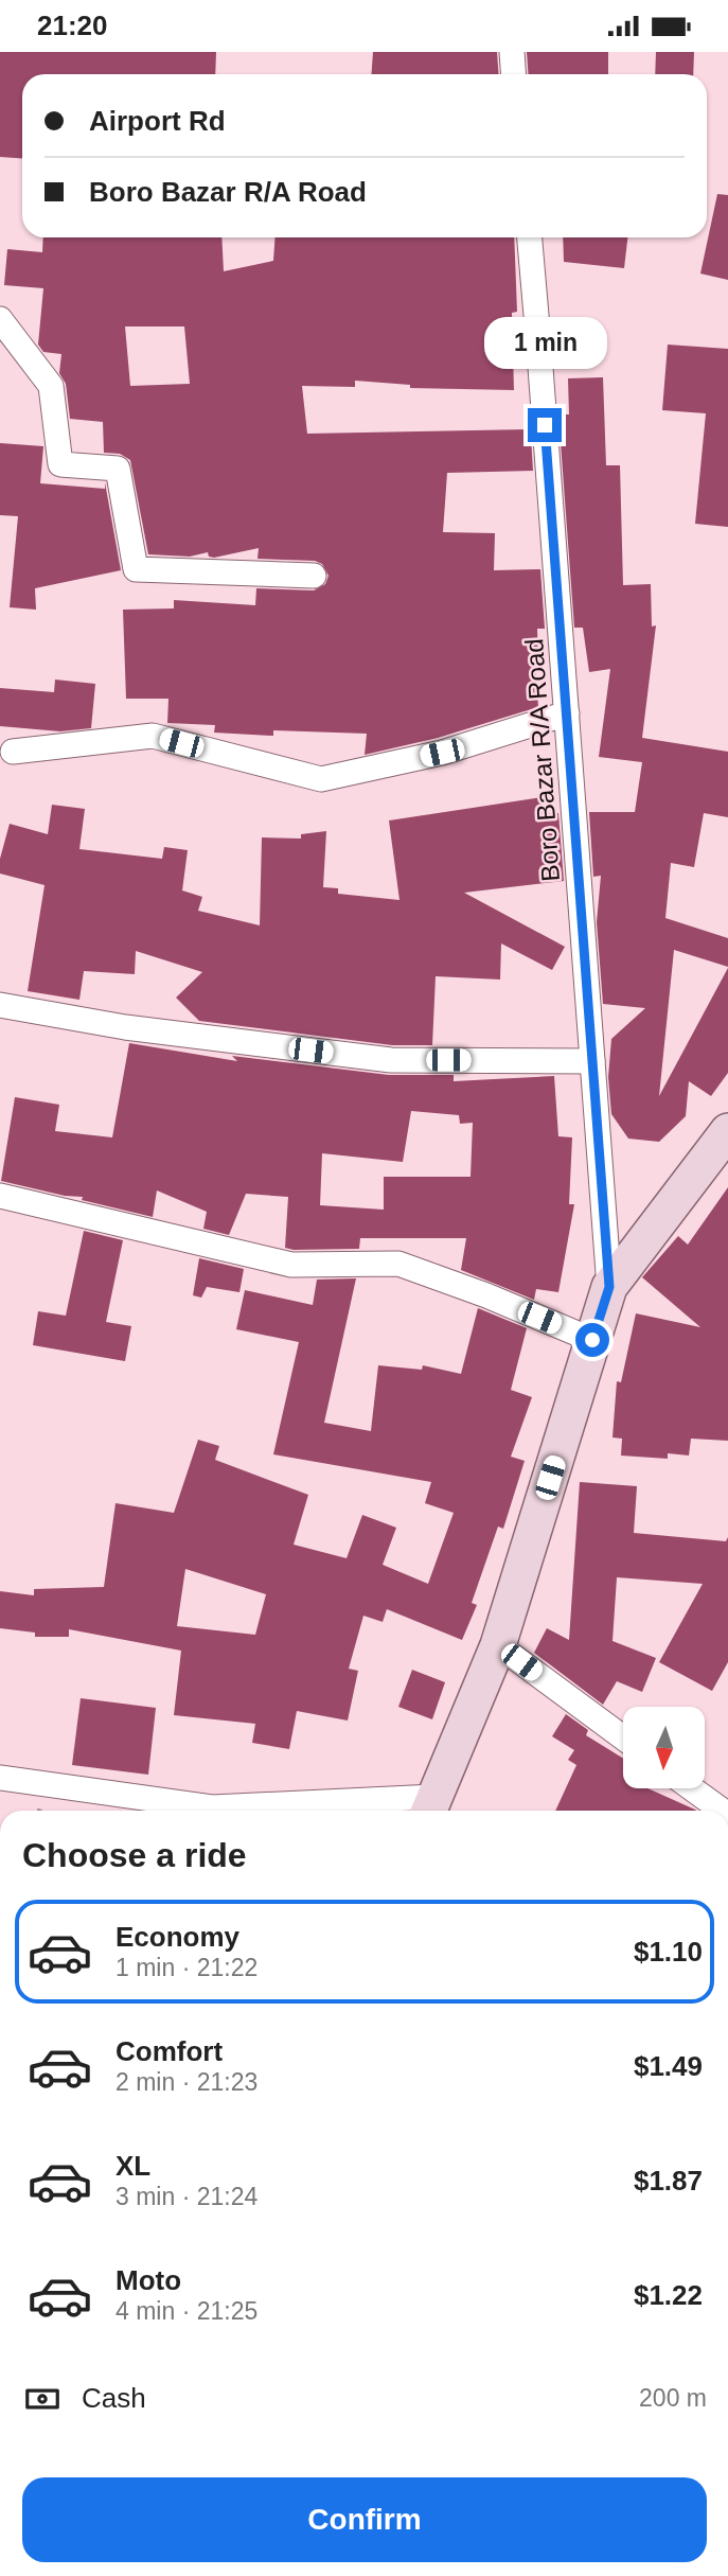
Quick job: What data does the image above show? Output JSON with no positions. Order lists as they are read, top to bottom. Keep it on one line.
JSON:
{"streets":{"street":["Boro Bazar R/A Road"]},"north":"bottom","page":{"status":"21:20","banner":["Airport Rd","Boro Bazar R/A Road"],"bubble":"1 min","heading":"Choose a ride","list":[{"name":"Economy","note":"1 min · 21:22","value":"$1.10"},{"name":"Comfort","note":"2 min · 21:23","value":"$1.49"},{"name":"XL","note":"3 min · 21:24","value":"$1.87"},{"name":"Moto","note":"4 min · 21:25","value":"$1.22"}],"pay":["Cash","200 m"],"buttons":"Confirm"}}
